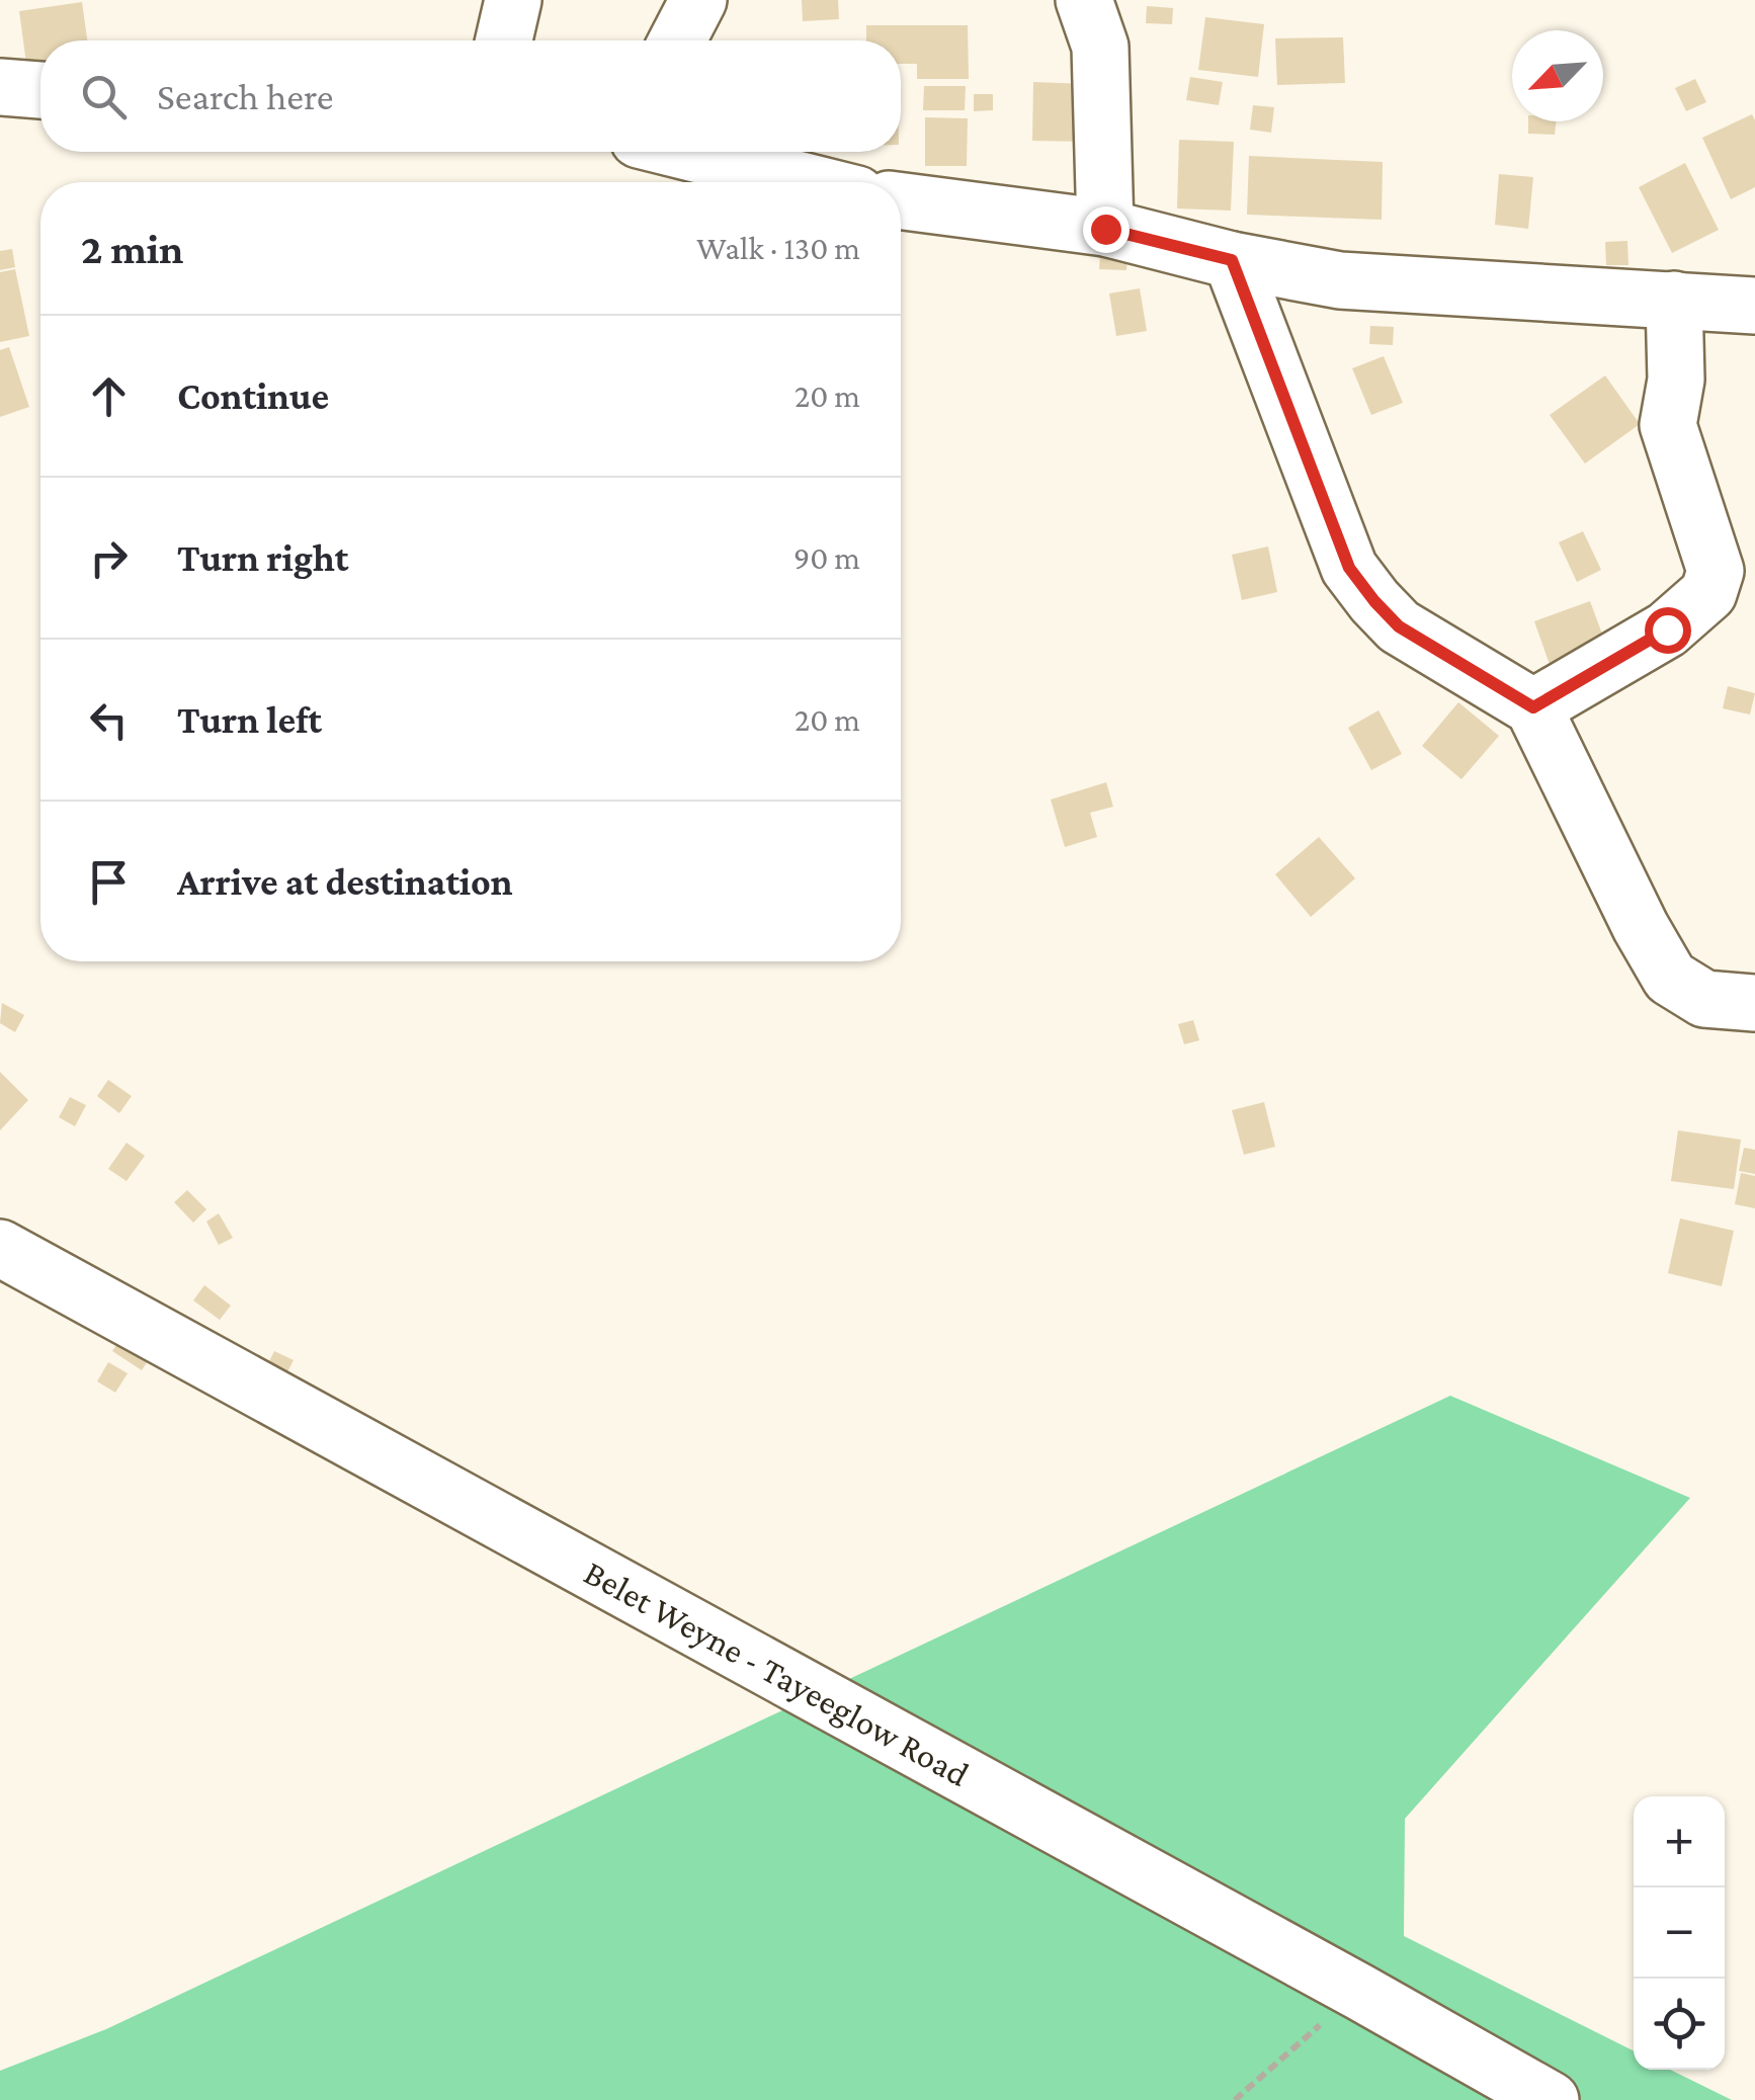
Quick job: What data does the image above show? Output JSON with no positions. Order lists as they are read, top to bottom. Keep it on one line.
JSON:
{"streets":{"street":["Belet Weyne - Tayeeglow Road"]},"north":"bottom left","page":{"search":"Search here","heading":["2 min","Walk · 130 m"],"list":[["Continue","20 m"],["Turn right","90 m"],["Turn left","20 m"],"Arrive at destination"],"map_buttons":["+","−"]}}
